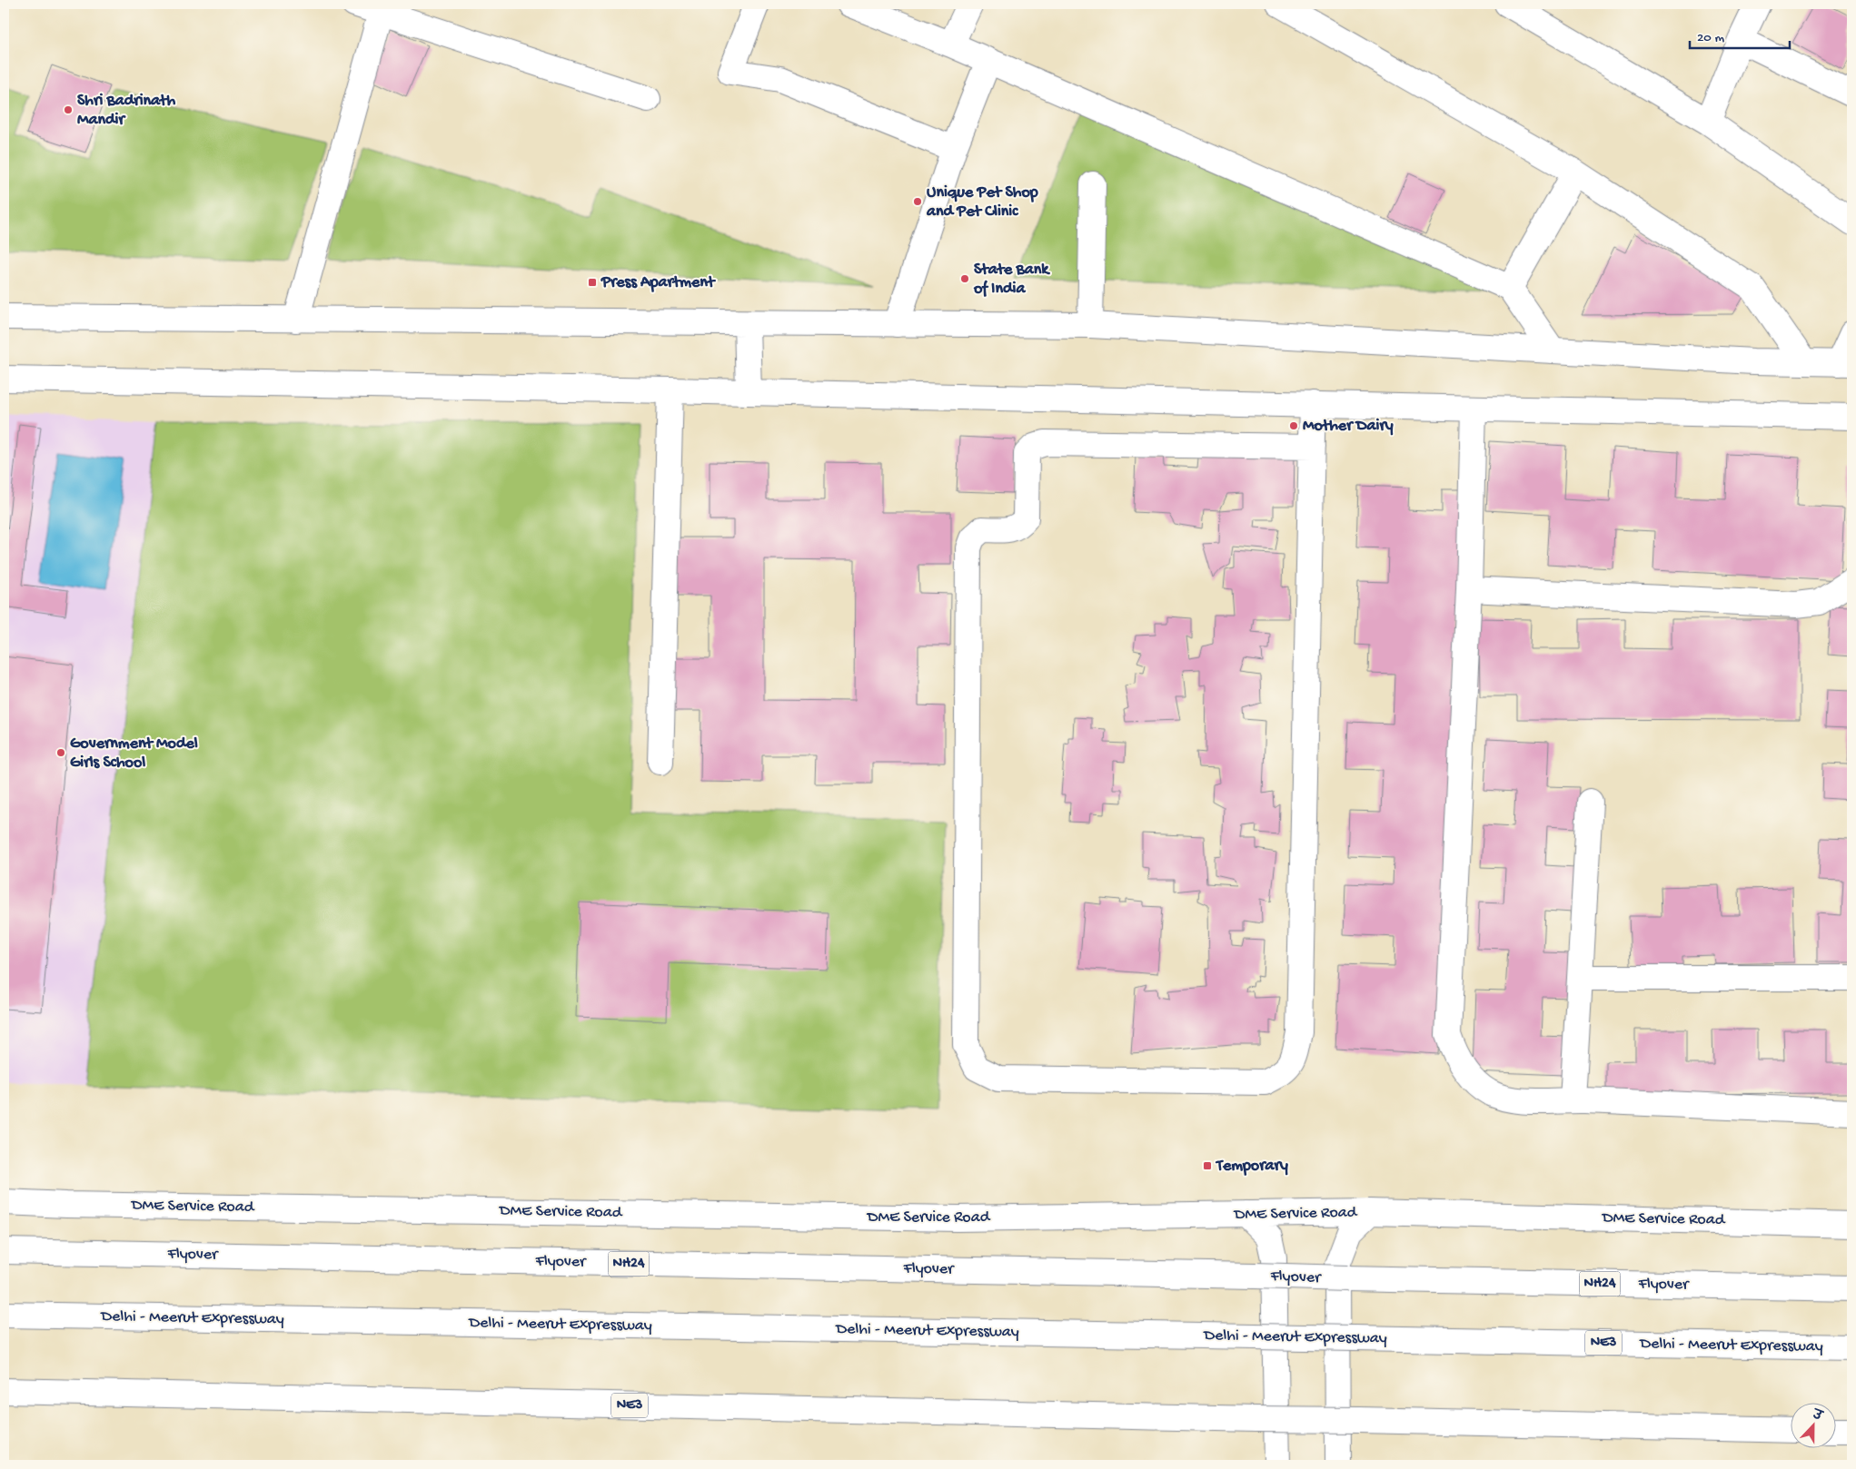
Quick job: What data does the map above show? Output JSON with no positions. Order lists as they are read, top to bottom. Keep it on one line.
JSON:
{"streets":{"main road":["DME Service Road","Flyover","NH24","Delhi - Meerut Expressway","NE3"]},"places":{"other":["Shri Badrinath Mandir","Unique Pet Shop and Pet Clinic","State Bank of India","Mother Dairy","Government Model Girls School"],"transit":["Press Apartment","Temporary"]},"scale_bar":"20 m","north":"top"}
